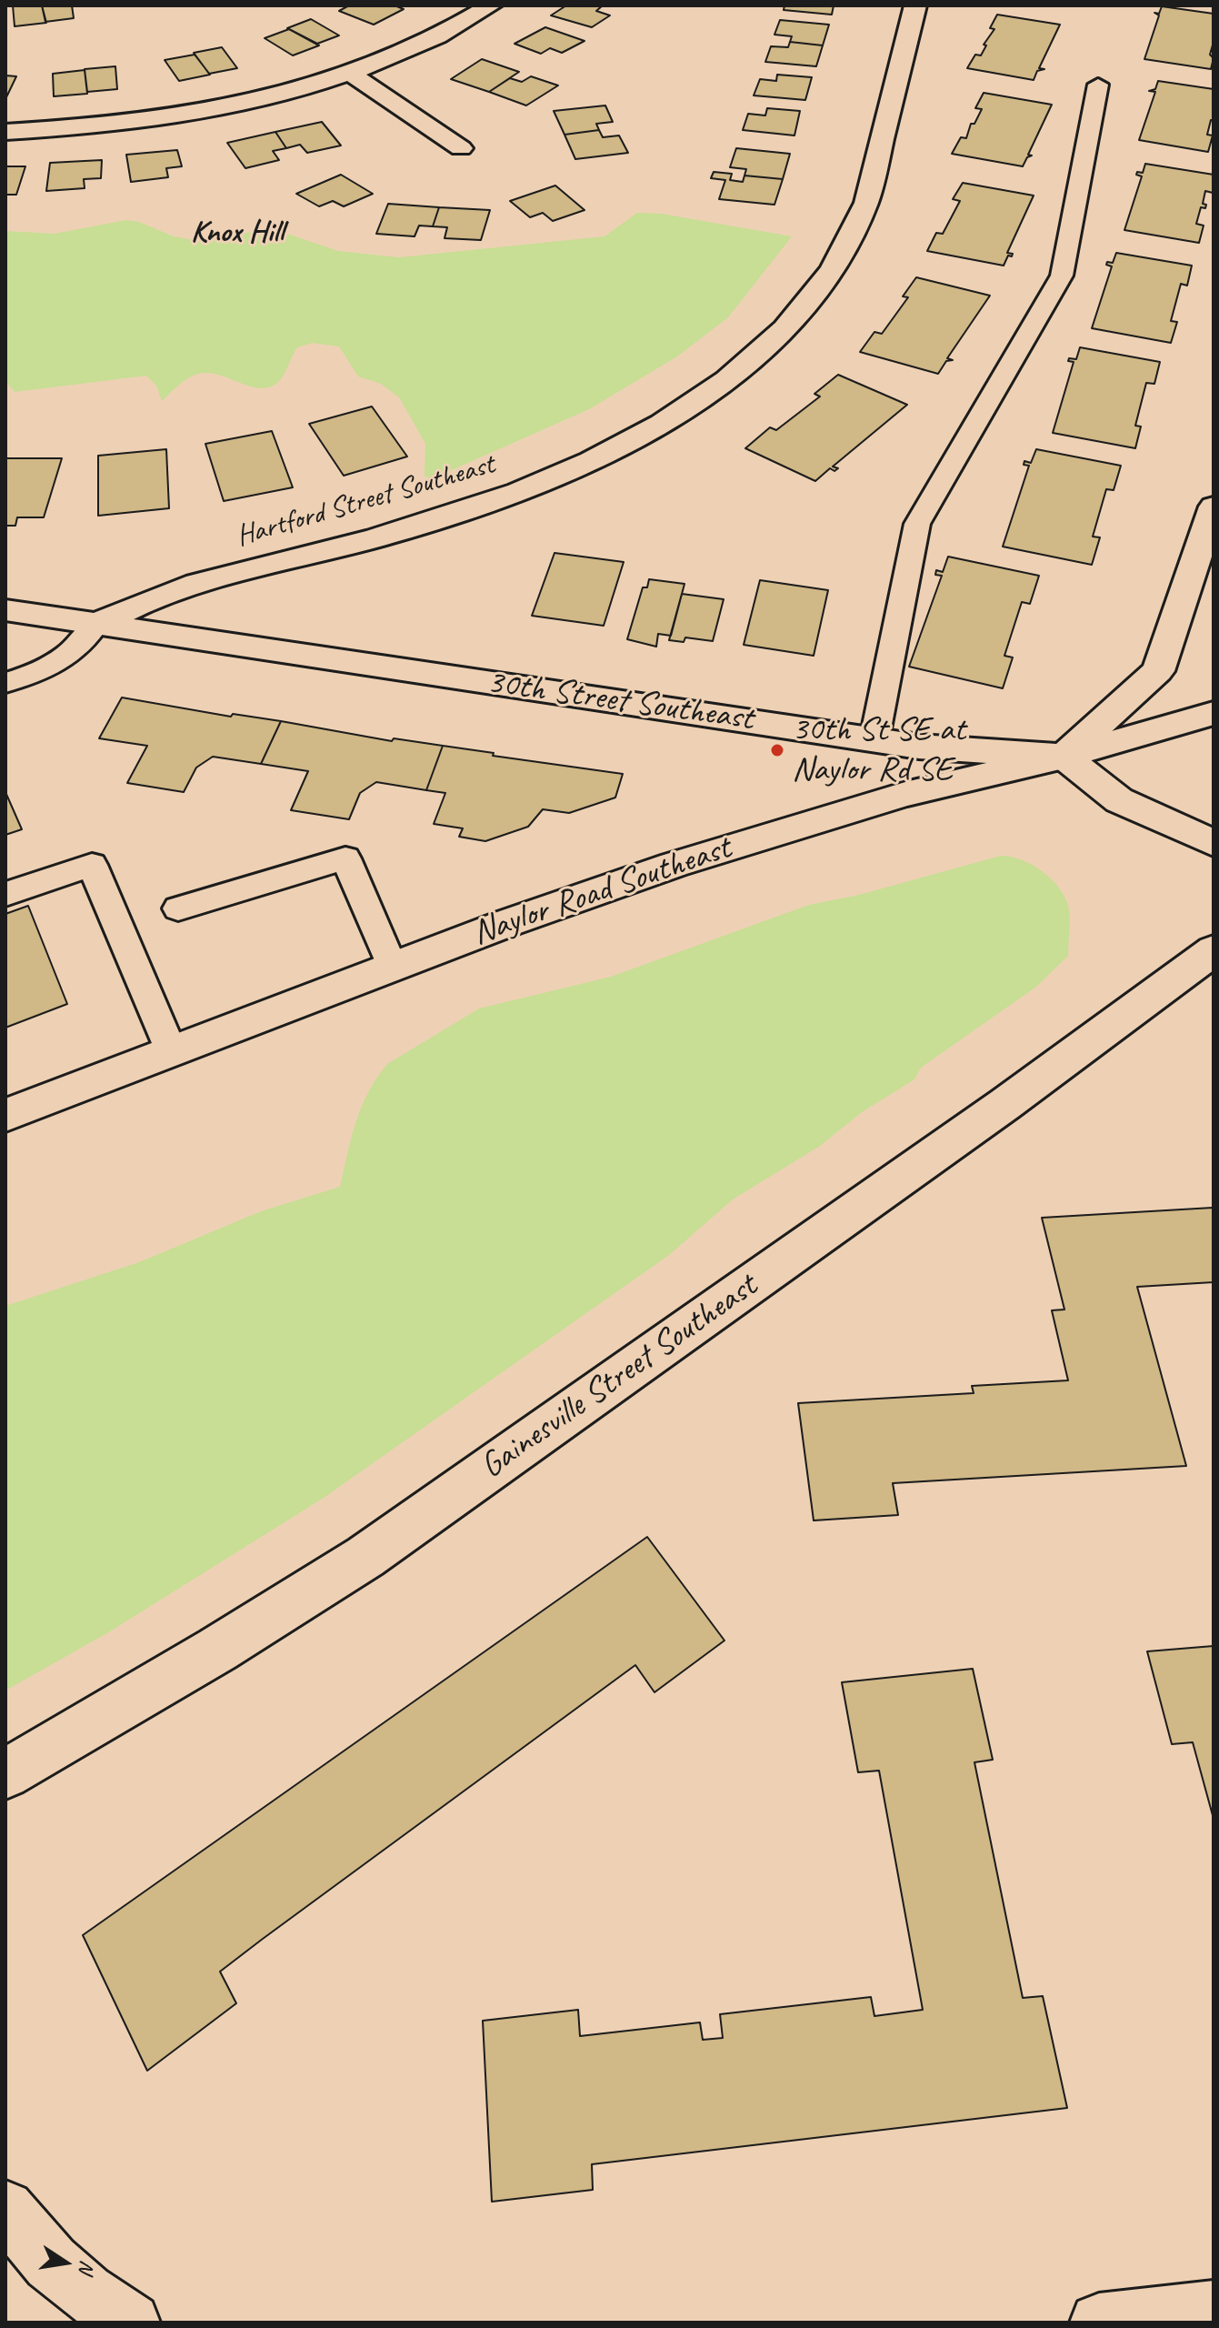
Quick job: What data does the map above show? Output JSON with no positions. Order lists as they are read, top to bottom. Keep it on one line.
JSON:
{"streets":{"street":["Hartford Street Southeast","30th Street Southeast","Naylor Road Southeast","Gainesville Street Southeast"]},"crossings":[["Hartford Street Southeast","30th Street Southeast"],["30th Street Southeast","Naylor Road Southeast"]],"districts":["Knox Hill"],"places":["30th St SE at Naylor Rd SE"],"north":"right"}
